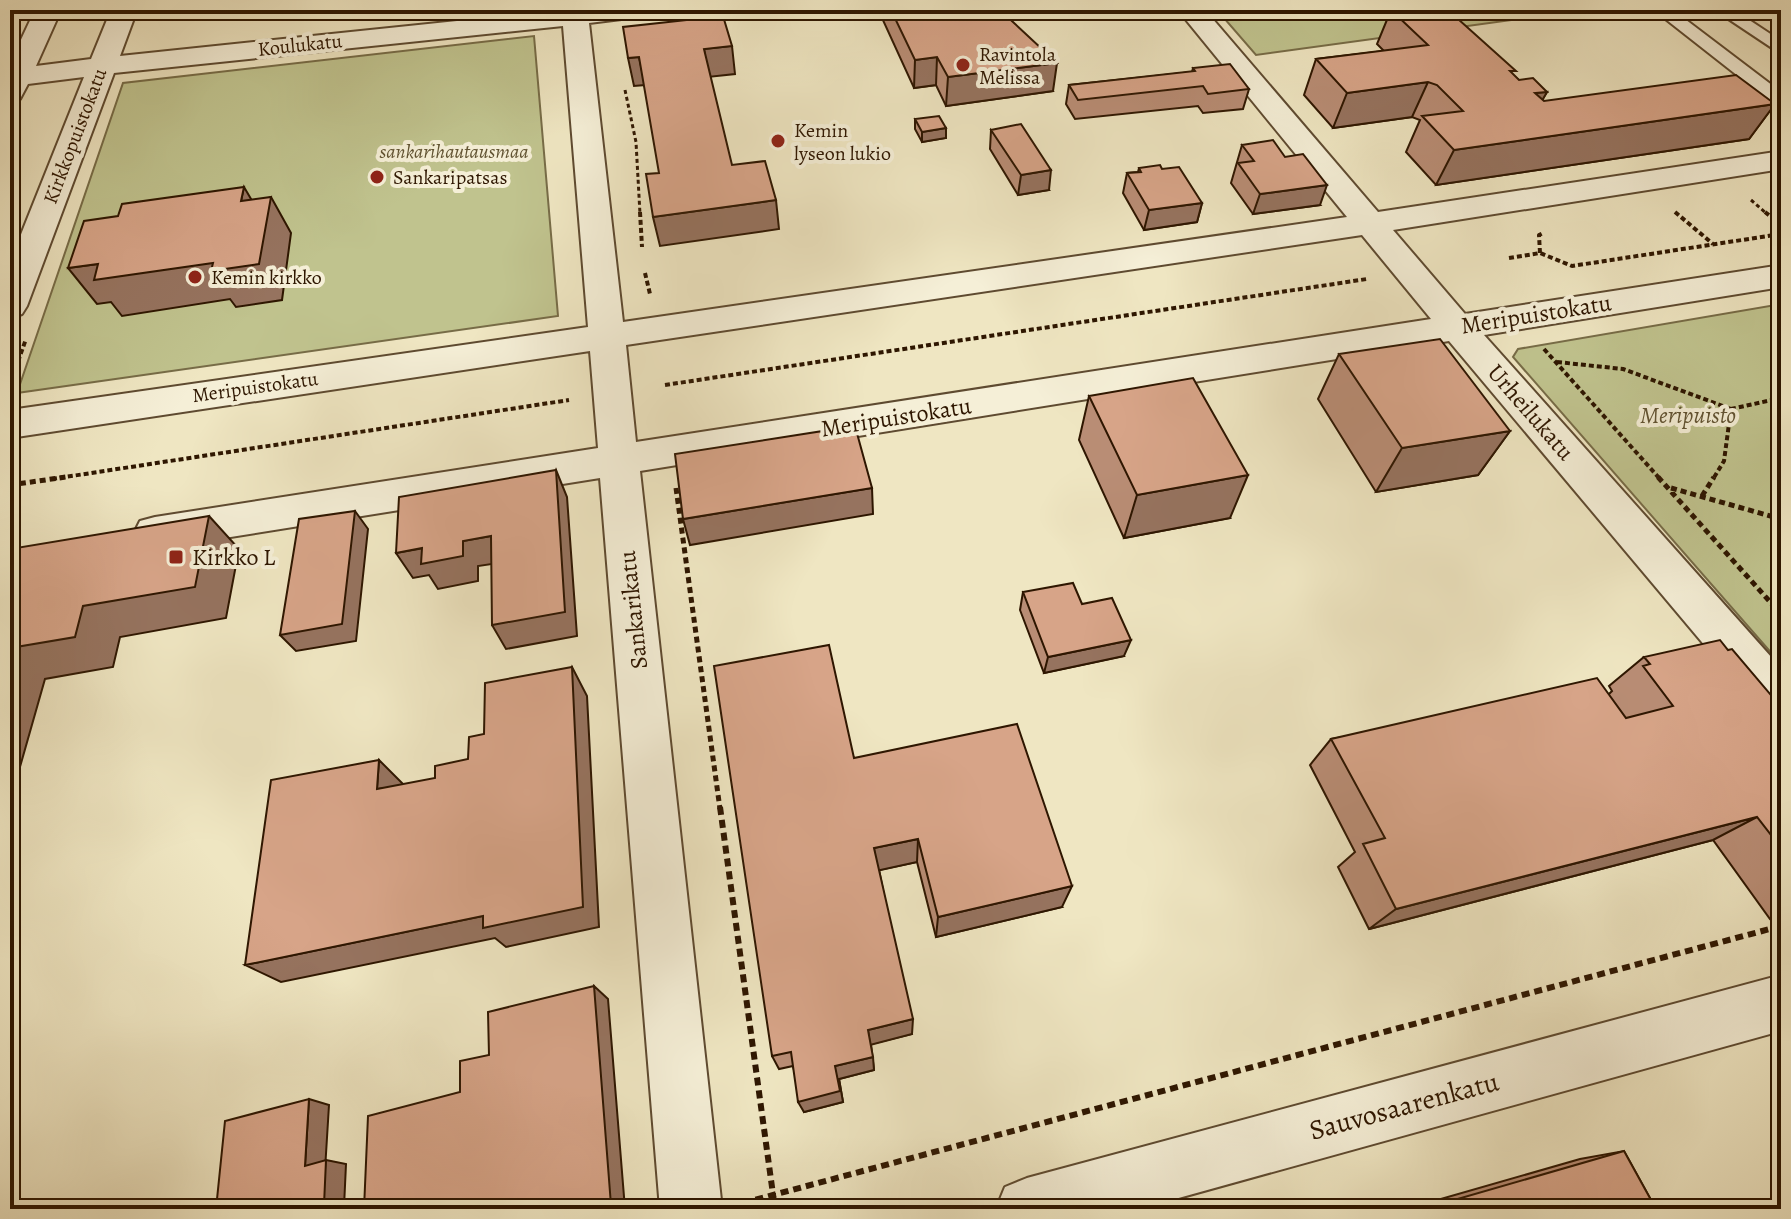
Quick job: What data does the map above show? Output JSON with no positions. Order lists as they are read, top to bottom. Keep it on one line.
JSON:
{"streets":{"street":["Koulukatu","Kirkkopuistokatu","Meripuistokatu","Urheilukatu","Sankarikatu","Sauvosaarenkatu"]},"crossings":[["Koulukatu","Kirkkopuistokatu"],["Koulukatu","Sankarikatu"],["Meripuistokatu","Urheilukatu"],["Meripuistokatu","Sankarikatu"]],"parks":["sankarihautausmaa","Meripuisto"],"places":{"other":["Ravintola Melissa","Kemin lyseon lukio","Sankaripatsas","Kemin kirkko"],"transit":["Kirkko L"]}}
